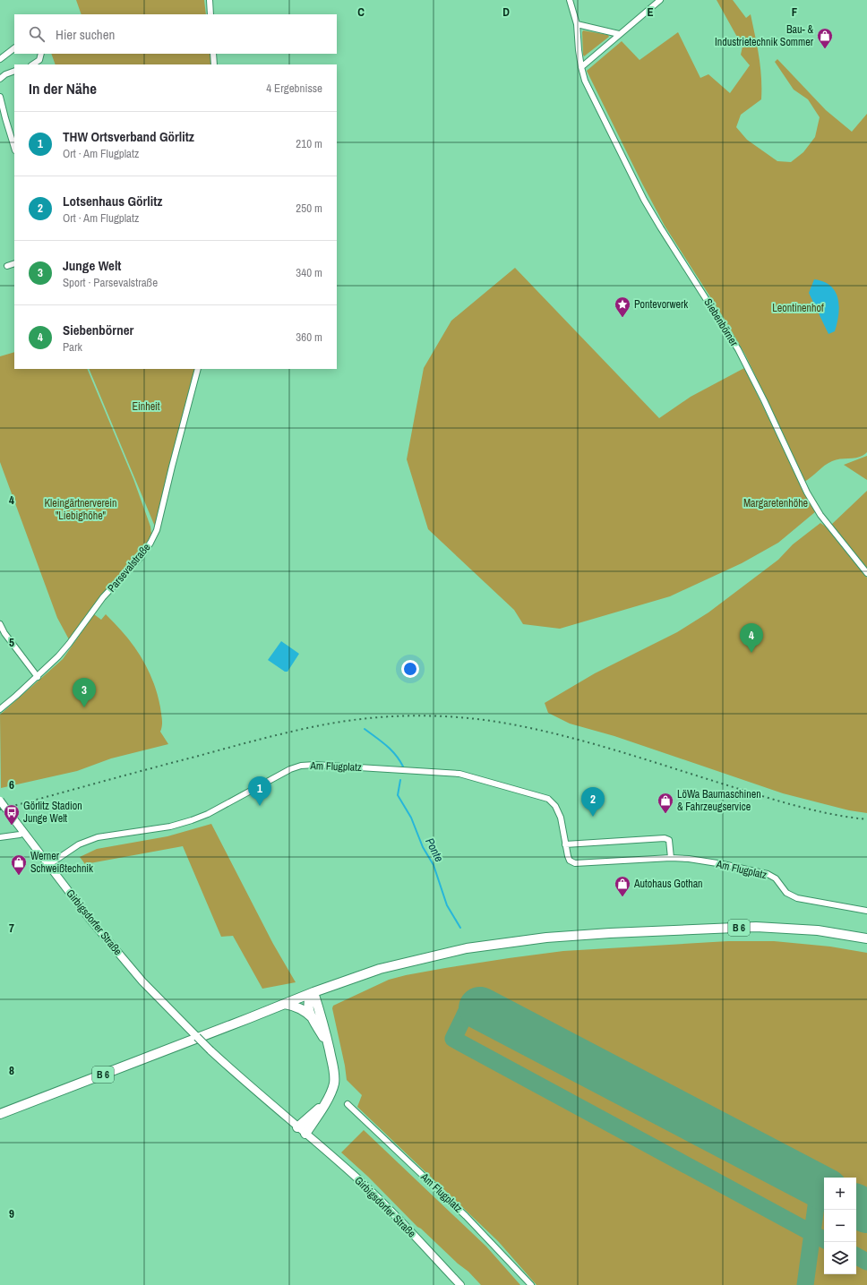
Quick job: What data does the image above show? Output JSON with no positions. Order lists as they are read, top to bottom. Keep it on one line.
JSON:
{"streets":{"main road":["B 6"],"street":["Siebenbörner","Parsevalstraße","Am Flugplatz","Girbigsdorfer Straße"]},"crossings":[["Am Flugplatz","Girbigsdorfer Straße"]],"water":["Ponte"],"parks":["Leontinenhof","Einheit","Kleingärtnerverein \"Liebighöhe\"","Margaretenhöhe"],"places":{"shop":["Bau- & Industrietechnik Sommer","LöWa Baumaschinen & Fahrzeugservice","Werner Schweißtechnik","Autohaus Gothan"],"place":["Pontevorwerk"],"bus stop":["Görlitz Stadion Junge Welt"]},"page":{"search":"Hier suchen","heading":["In der Nähe","4 Ergebnisse"],"list":[{"mark":"1","name":"THW Ortsverband Görlitz","note":"Ort · Am Flugplatz","value":"210 m"},{"mark":"2","name":"Lotsenhaus Görlitz","note":"Ort · Am Flugplatz","value":"250 m"},{"mark":"3","name":"Junge Welt","note":"Sport · Parsevalstraße","value":"340 m"},{"mark":"4","name":"Siebenbörner","note":"Park","value":"360 m"}],"pins":["4","3","1","2"],"map_buttons":["+","−"]},"grid":{"columns":["C","D","E","F"],"rows":["4","5","6","7","8","9"]}}
